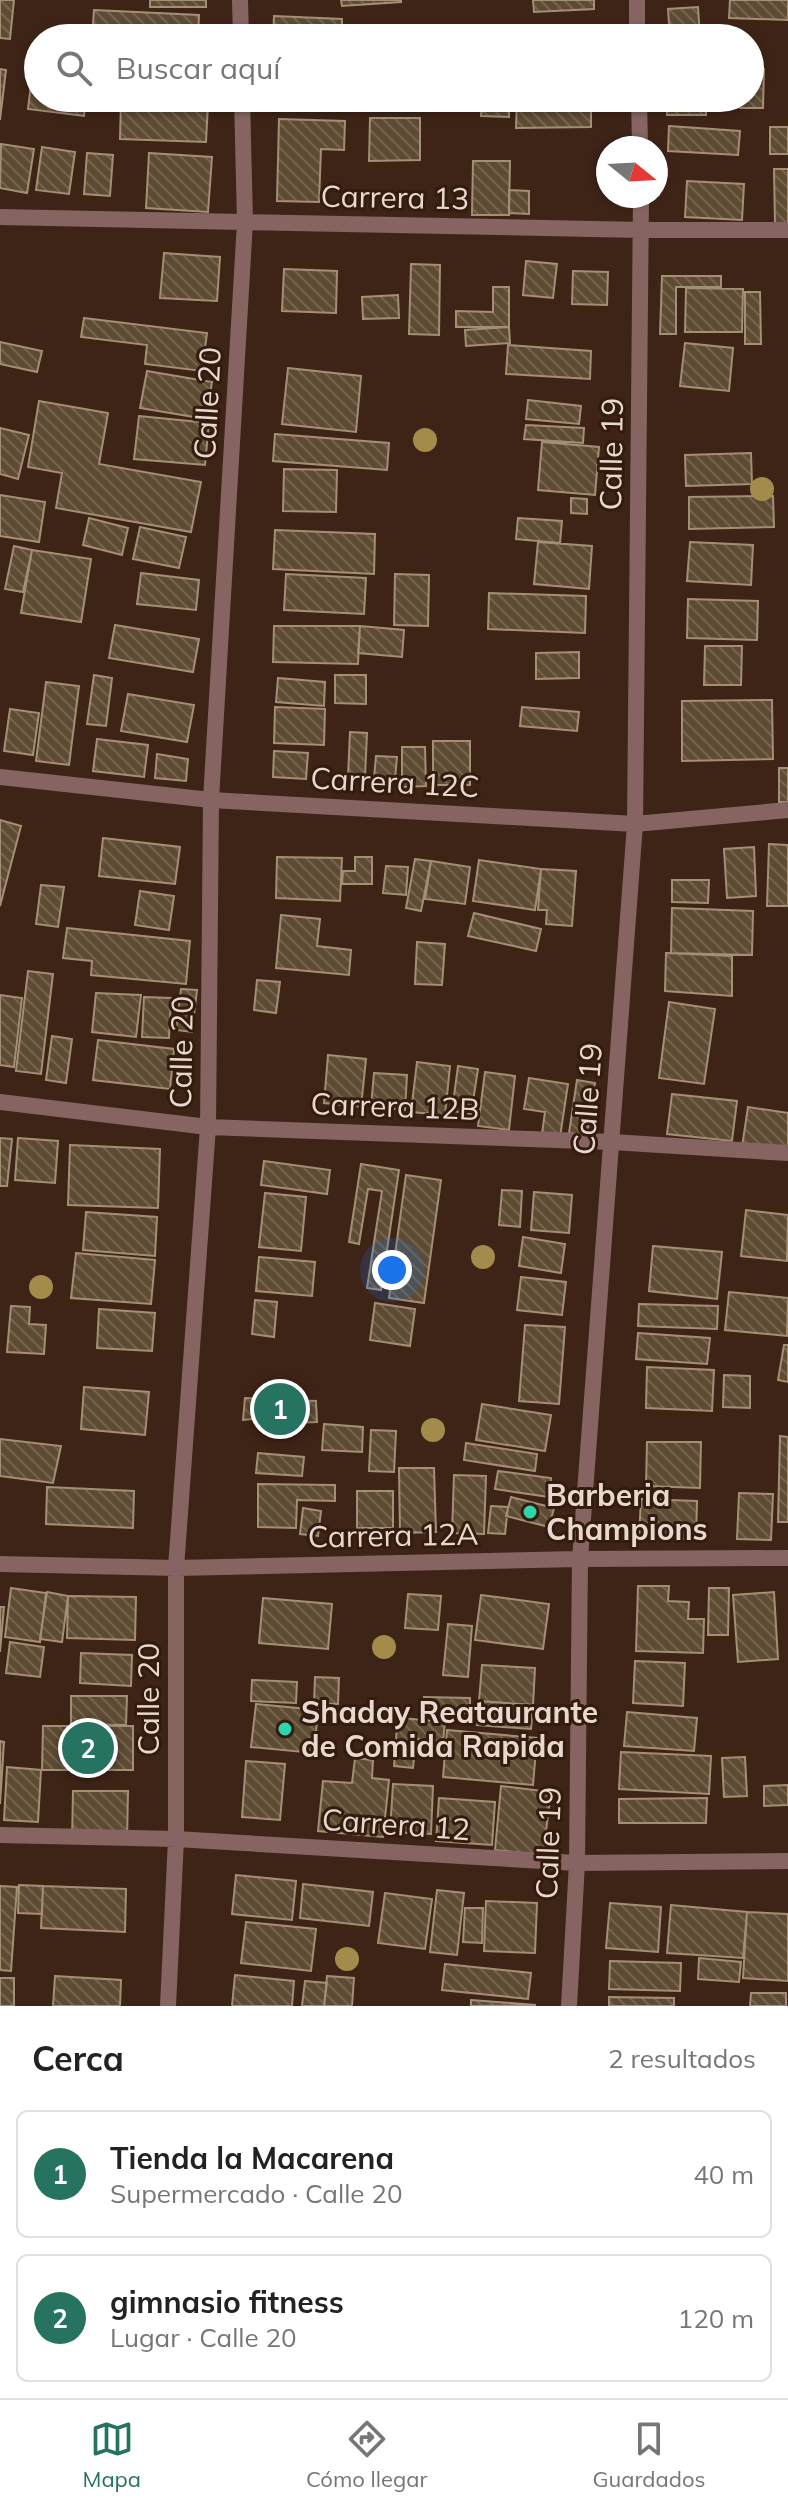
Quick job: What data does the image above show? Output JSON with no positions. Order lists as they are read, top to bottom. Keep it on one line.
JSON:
{"streets":{"street":["Carrera 13","Calle 20","Calle 19","Carrera 12C","Carrera 12B","Carrera 12A","Carrera 12"]},"crossings":[["Carrera 13","Calle 20"],["Carrera 13","Calle 19"],["Calle 20","Carrera 12C"],["Calle 20","Carrera 12B"],["Calle 20","Carrera 12A"],["Calle 20","Carrera 12"],["Calle 19","Carrera 12C"],["Calle 19","Carrera 12B"],["Calle 19","Carrera 12A"],["Calle 19","Carrera 12"]],"places":["Barberia Champions","Shaday Reataurante de Comida Rapida"],"north":"right","page":{"search":"Buscar aquí","pins":["1","2"],"heading":["Cerca","2 resultados"],"list":[{"mark":"1","name":"Tienda la Macarena","note":"Supermercado · Calle 20","value":"40 m"},{"mark":"2","name":"gimnasio fitness","note":"Lugar · Calle 20","value":"120 m"}],"nav":["Mapa","Cómo llegar","Guardados"]}}
